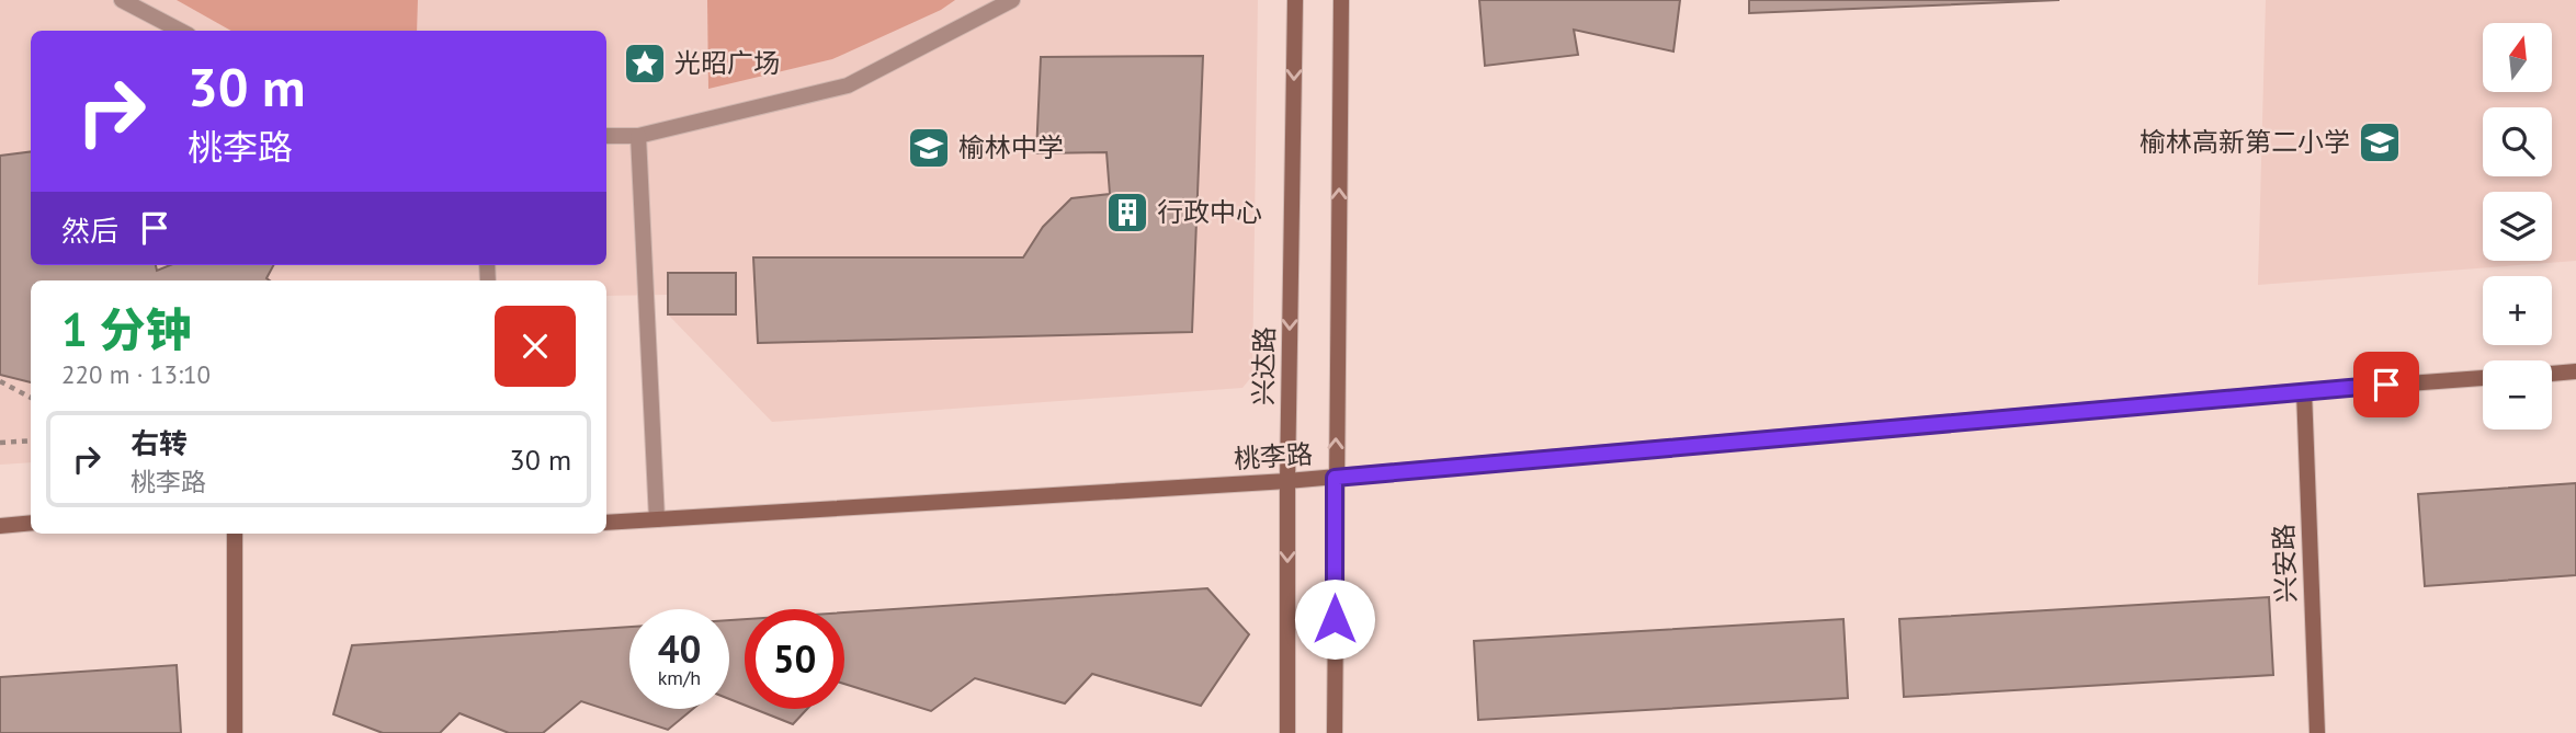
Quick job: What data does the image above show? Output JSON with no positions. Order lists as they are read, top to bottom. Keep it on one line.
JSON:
{"streets":{"main road":["兴达路","桃李路","兴安路"]},"crossings":[["兴达路","桃李路"],["桃李路","兴安路"]],"places":{"place":["光昭广场"],"school or university":["榆林高新第二小学","榆林中学"],"building":["行政中心"]},"north":"top","page":{"map_buttons":["+","−"],"turn":["30 m","桃李路"],"then":"然后","heading":["1 分钟","220 m · 13:10"],"list":[{"name":"右转","note":"桃李路","value":"30 m"}],"speed":"40 km/h","limit":"50"}}
